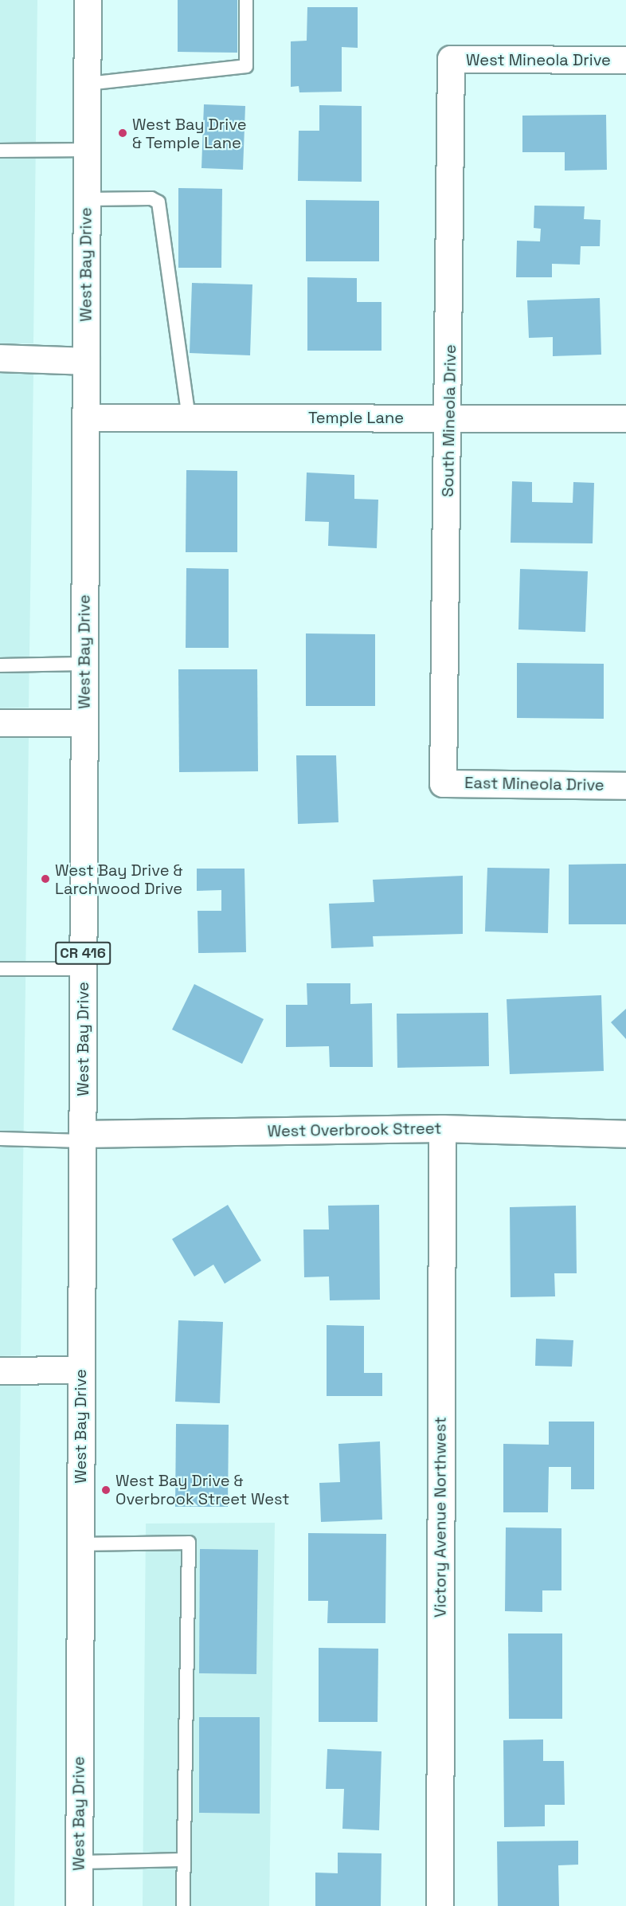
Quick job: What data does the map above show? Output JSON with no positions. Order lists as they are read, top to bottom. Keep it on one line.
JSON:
{"streets":{"street":["West Mineola Drive","West Bay Drive","Temple Lane","South Mineola Drive","East Mineola Drive","CR 416","West Overbrook Street","Victory Avenue Northwest"]},"crossings":[["West Mineola Drive","South Mineola Drive"],["West Bay Drive","Temple Lane"],["West Bay Drive","West Overbrook Street"],["Temple Lane","South Mineola Drive"],["South Mineola Drive","East Mineola Drive"],["West Overbrook Street","Victory Avenue Northwest"]],"places":["West Bay Drive & Temple Lane","West Bay Drive & Larchwood Drive","West Bay Drive & Overbrook Street West"]}
